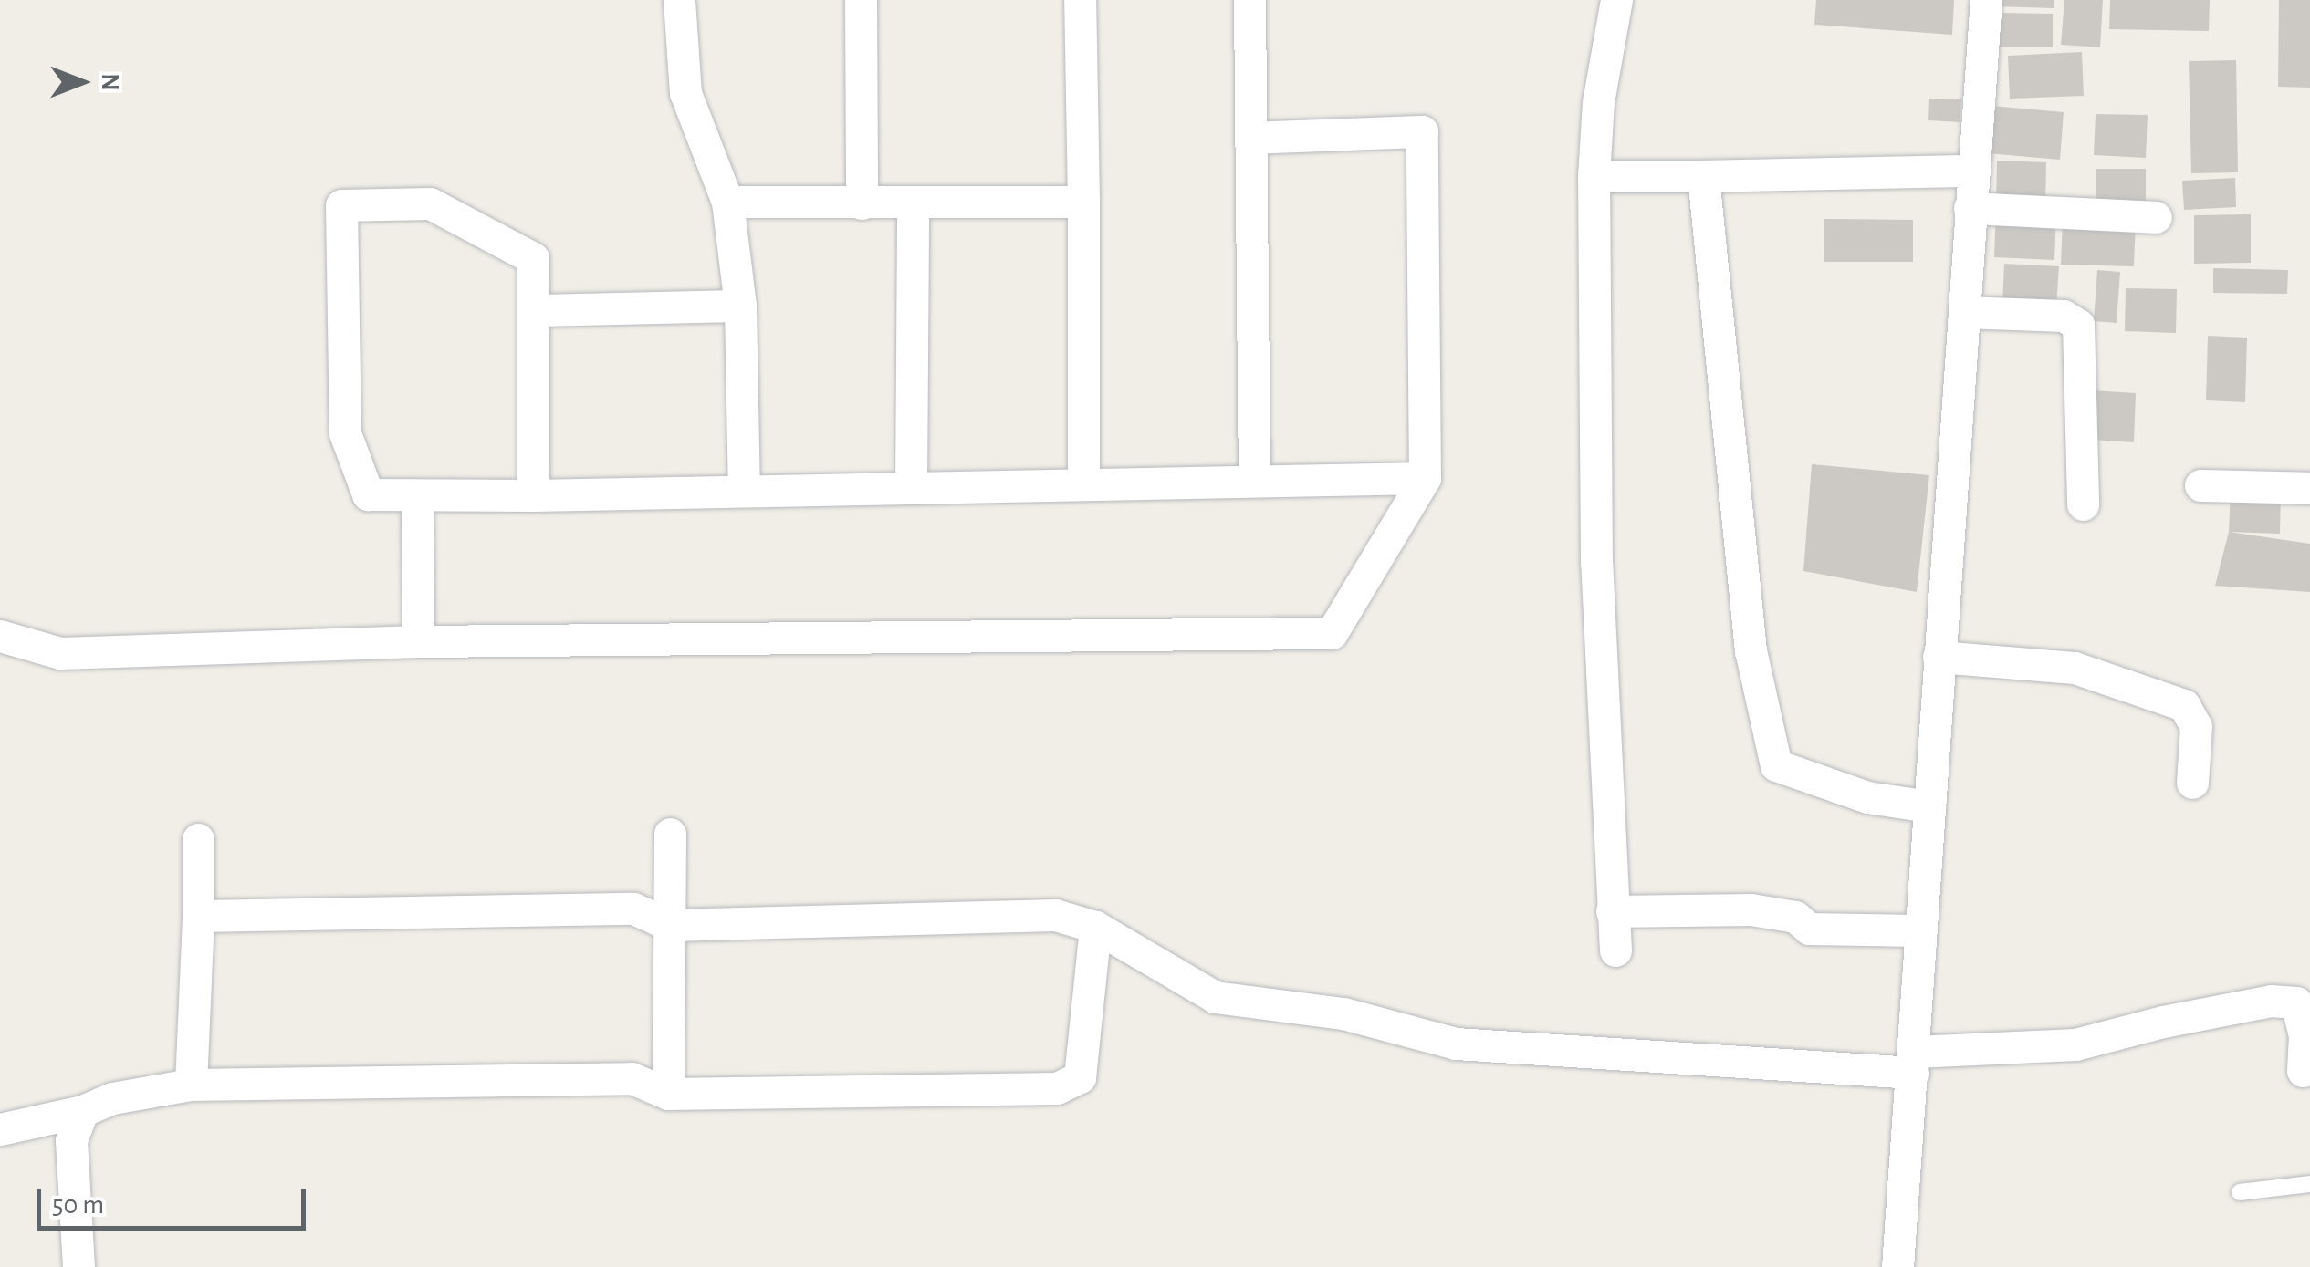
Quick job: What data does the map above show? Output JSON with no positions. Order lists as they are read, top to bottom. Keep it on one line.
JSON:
{"scale_bar":"50 m","north":"right"}
